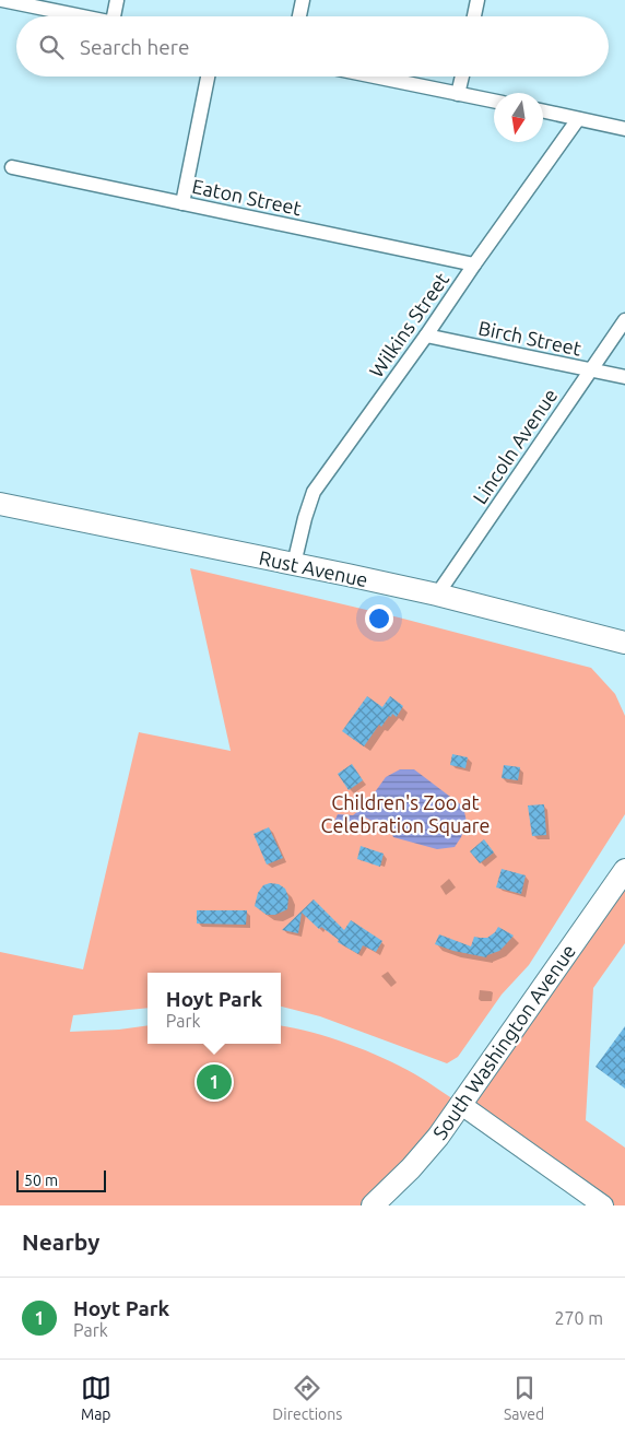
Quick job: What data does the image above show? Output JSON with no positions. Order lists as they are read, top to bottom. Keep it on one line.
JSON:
{"streets":{"main road":["Rust Avenue","South Washington Avenue"],"street":["Eaton Street","Wilkins Street","Birch Street","Lincoln Avenue"]},"crossings":[["Eaton Street","Wilkins Street"],["Wilkins Street","Birch Street"],["Wilkins Street","Rust Avenue"],["Birch Street","Lincoln Avenue"],["Lincoln Avenue","Rust Avenue"]],"parks":["Children's Zoo at Celebration Square"],"scale_bar":"50 m","north":"bottom","page":{"search":"Search here","popup":["Hoyt Park","Park"],"pins":"1","scale":"50 m","heading":"Nearby","list":[{"mark":"1","name":"Hoyt Park","note":"Park","value":"270 m"}],"nav":["Map","Directions","Saved"]}}
